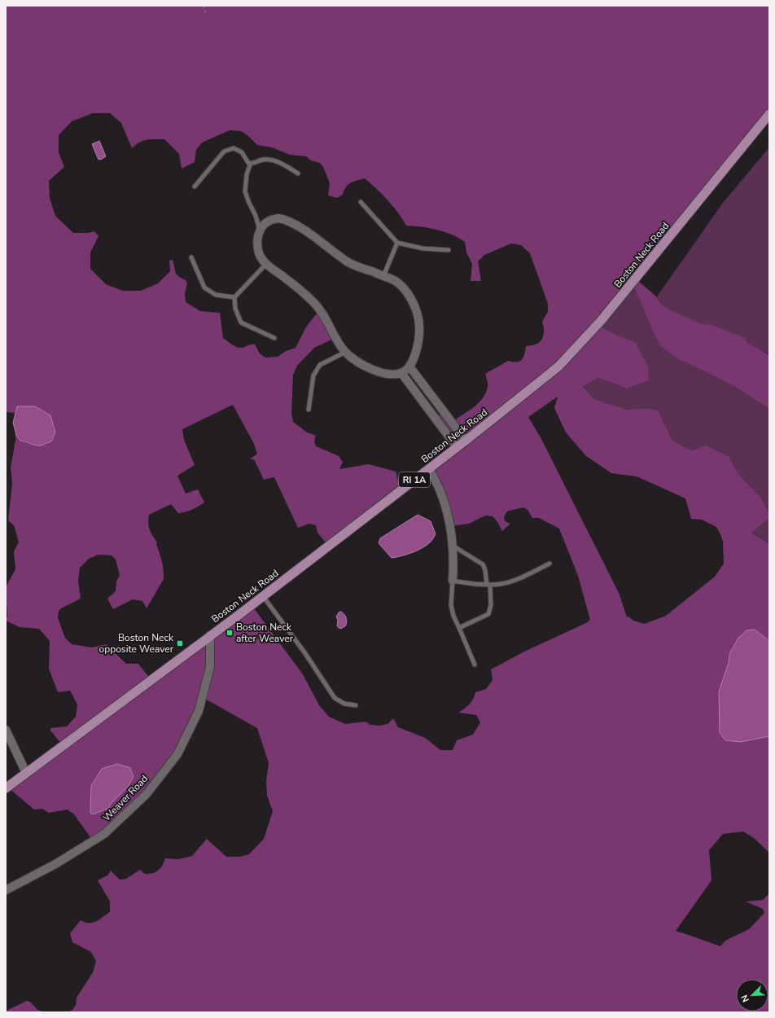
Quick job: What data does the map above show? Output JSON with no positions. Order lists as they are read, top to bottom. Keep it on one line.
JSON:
{"streets":{"main road":["Boston Neck Road","RI 1A"],"street":["Weaver Road"]},"crossings":[["Boston Neck Road","Weaver Road"]],"places":{"transit":["Boston Neck after Weaver","Boston Neck opposite Weaver"]},"north":"bottom left"}
